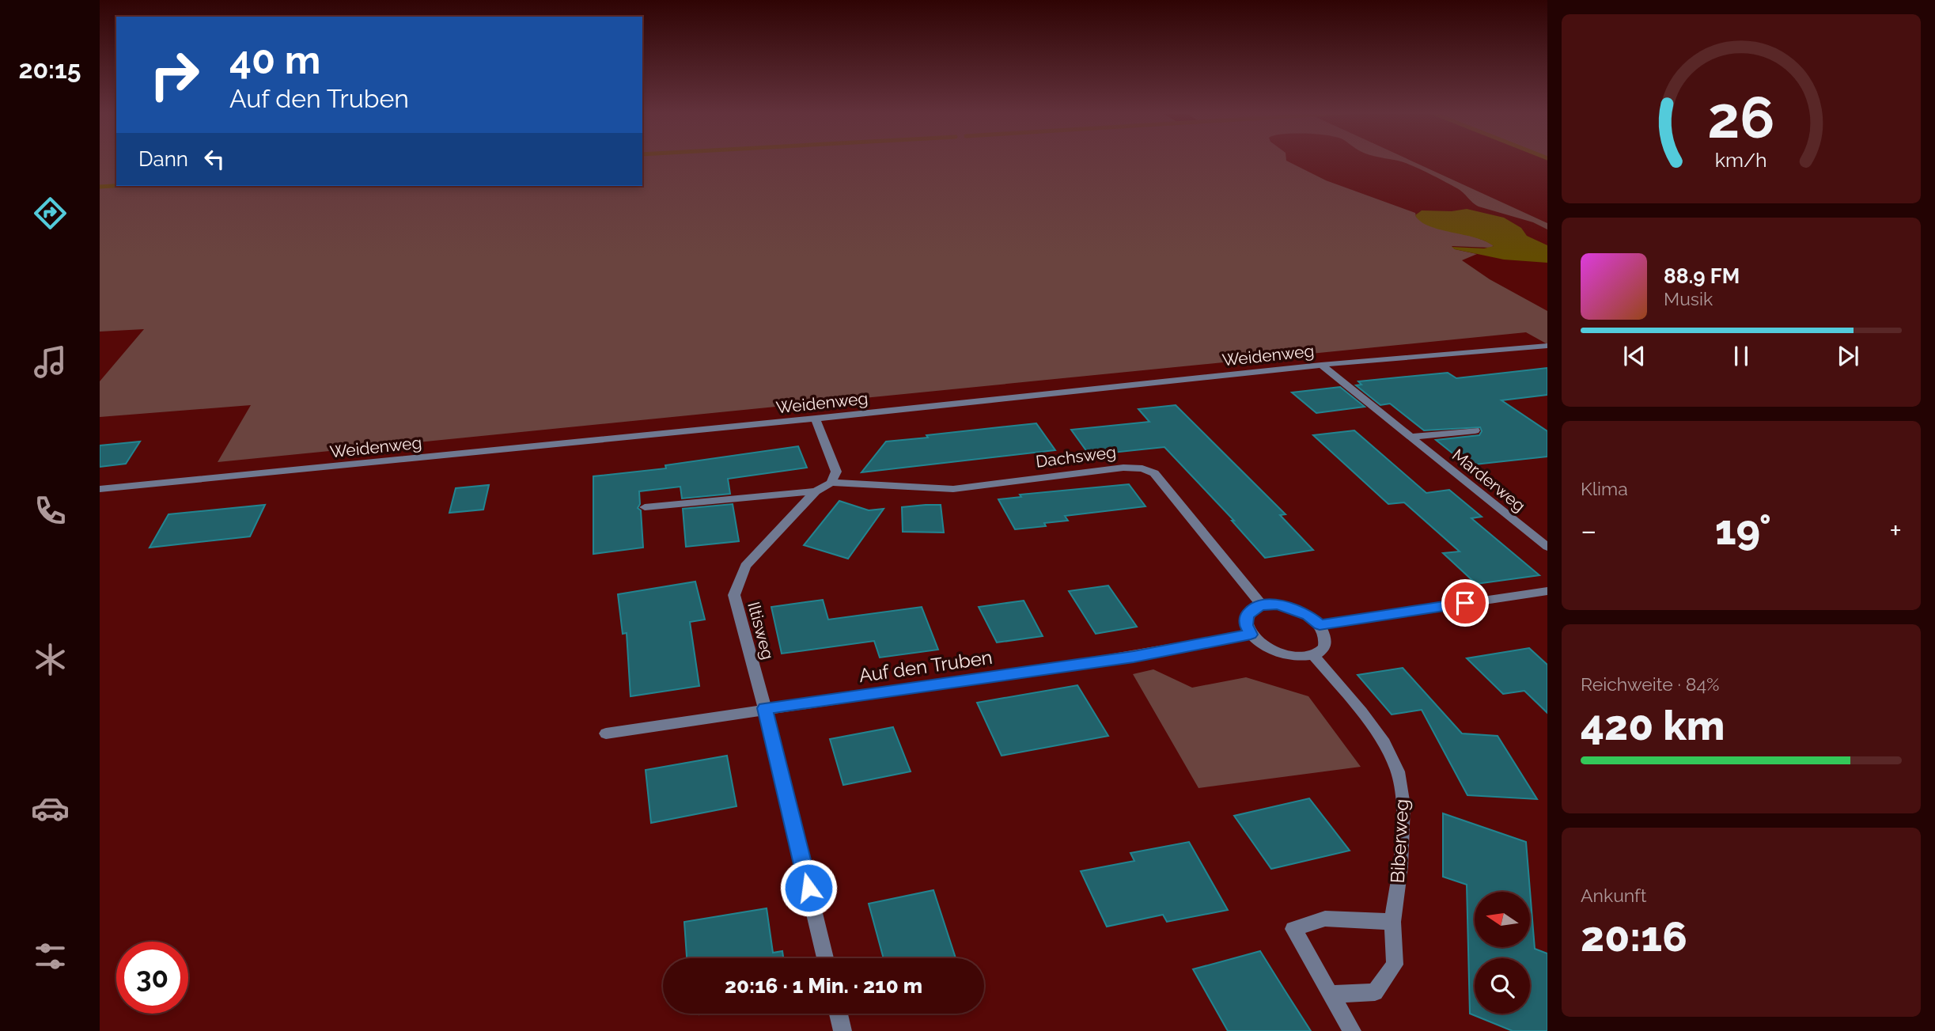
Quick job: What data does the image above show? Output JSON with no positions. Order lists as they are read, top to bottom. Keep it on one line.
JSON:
{"streets":{"street":["Weidenweg","Dachsweg","Marderweg","Iltisweg","Auf den Truben","Biberweg"]},"crossings":[["Weidenweg","Marderweg"],["Dachsweg","Iltisweg"],["Dachsweg","Auf den Truben"],["Dachsweg","Biberweg"],["Iltisweg","Auf den Truben"],["Auf den Truben","Biberweg"]],"north":"left","page":{"tabs":"20:15","turn":["40 m","Auf den Truben"],"then":"Dann","song":["88.9 FM","Musik"],"tile":["Klima",["Reichweite · 84%","420 km"],["Ankunft","20:16"]],"heat":["−","19°","+"],"limit":"30","trip":"20:16 · 1 Min. · 210 m","gauge":["26","km/h"]}}
